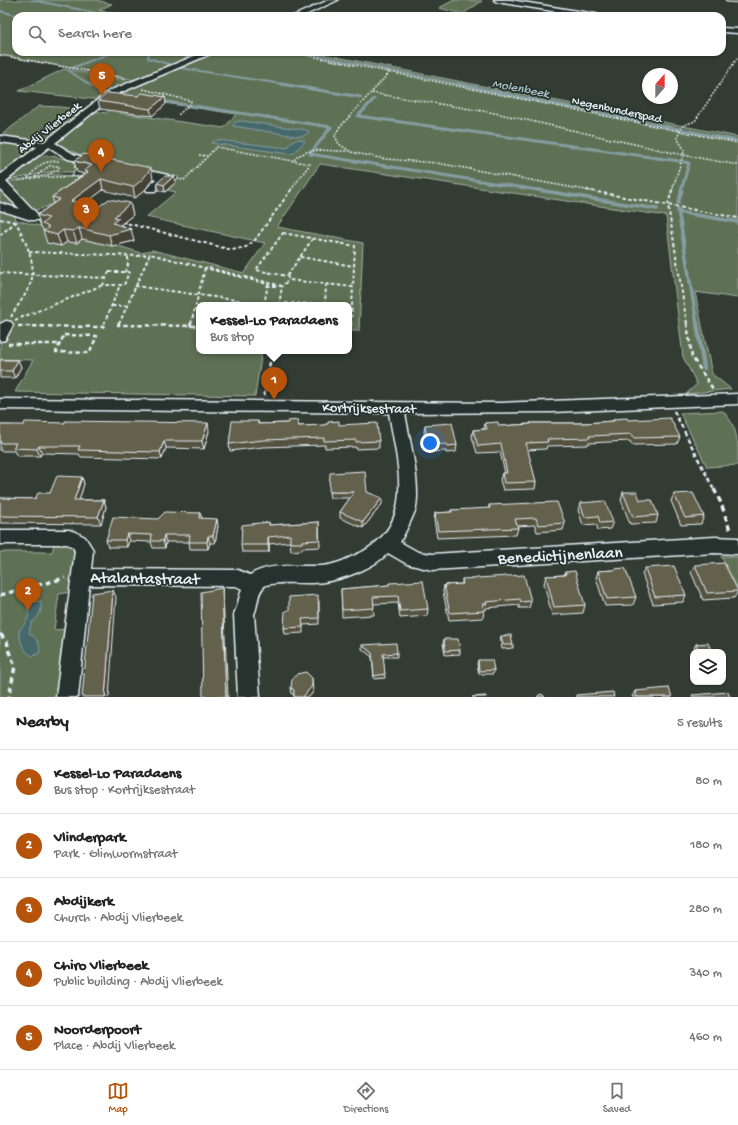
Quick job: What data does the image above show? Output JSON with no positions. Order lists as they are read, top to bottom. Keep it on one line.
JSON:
{"streets":{"street":["Abdij Vlierbeek","Kortrijksestraat","Benedictijnenlaan","Atalantastraat"],"path":["Negenbunderspad"]},"water":["Molenbeek"],"north":"top","page":{"search":"Search here","pins":["5","4","3","1","2"],"popup":["Kessel-Lo Paradaens","Bus stop"],"heading":["Nearby","5 results"],"list":[{"mark":"1","name":"Kessel-Lo Paradaens","note":"Bus stop · Kortrijksestraat","value":"80 m"},{"mark":"2","name":"Vlinderpark","note":"Park · Glimwormstraat","value":"180 m"},{"mark":"3","name":"Abdijkerk","note":"Church · Abdij Vlierbeek","value":"280 m"},{"mark":"4","name":"Chiro Vlierbeek","note":"Public building · Abdij Vlierbeek","value":"340 m"},{"mark":"5","name":"Noorderpoort","note":"Place · Abdij Vlierbeek","value":"460 m"}],"nav":["Map","Directions","Saved"]}}
